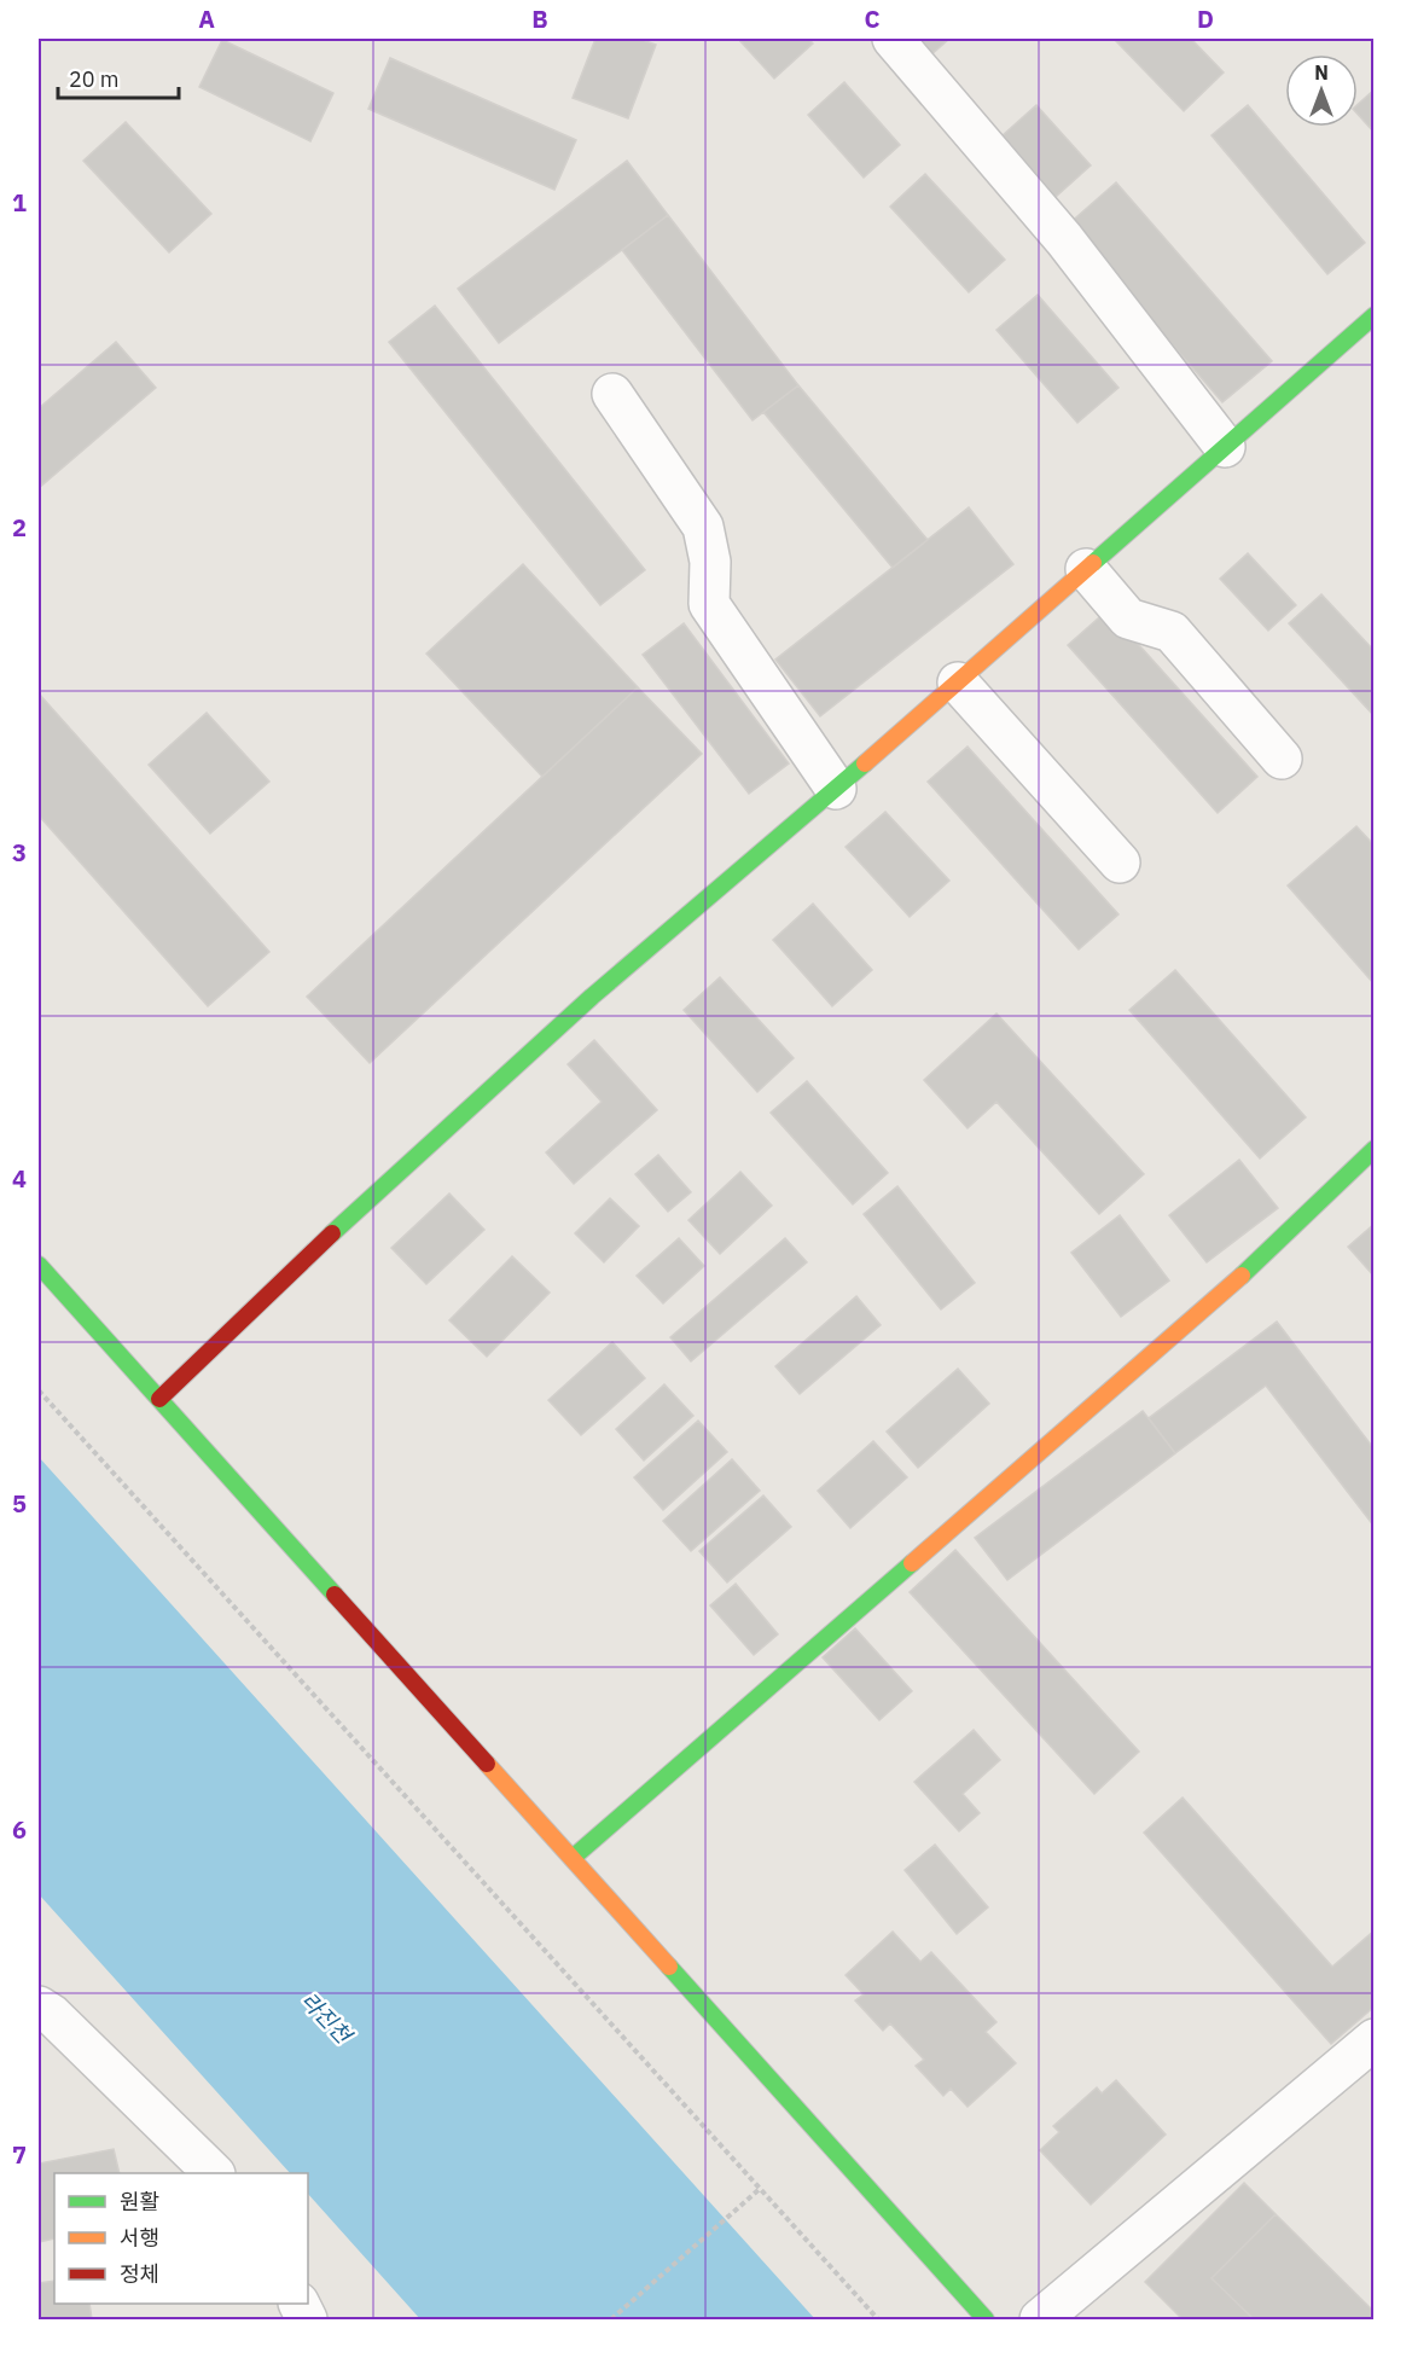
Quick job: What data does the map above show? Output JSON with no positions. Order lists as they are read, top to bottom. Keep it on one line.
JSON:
{"water":["라진천"],"legend":["원활","서행","정체"],"scale_bar":"20 m","north":"top","grid":{"columns":["A","B","C","D"],"rows":["1","2","3","4","5","6","7"]}}
